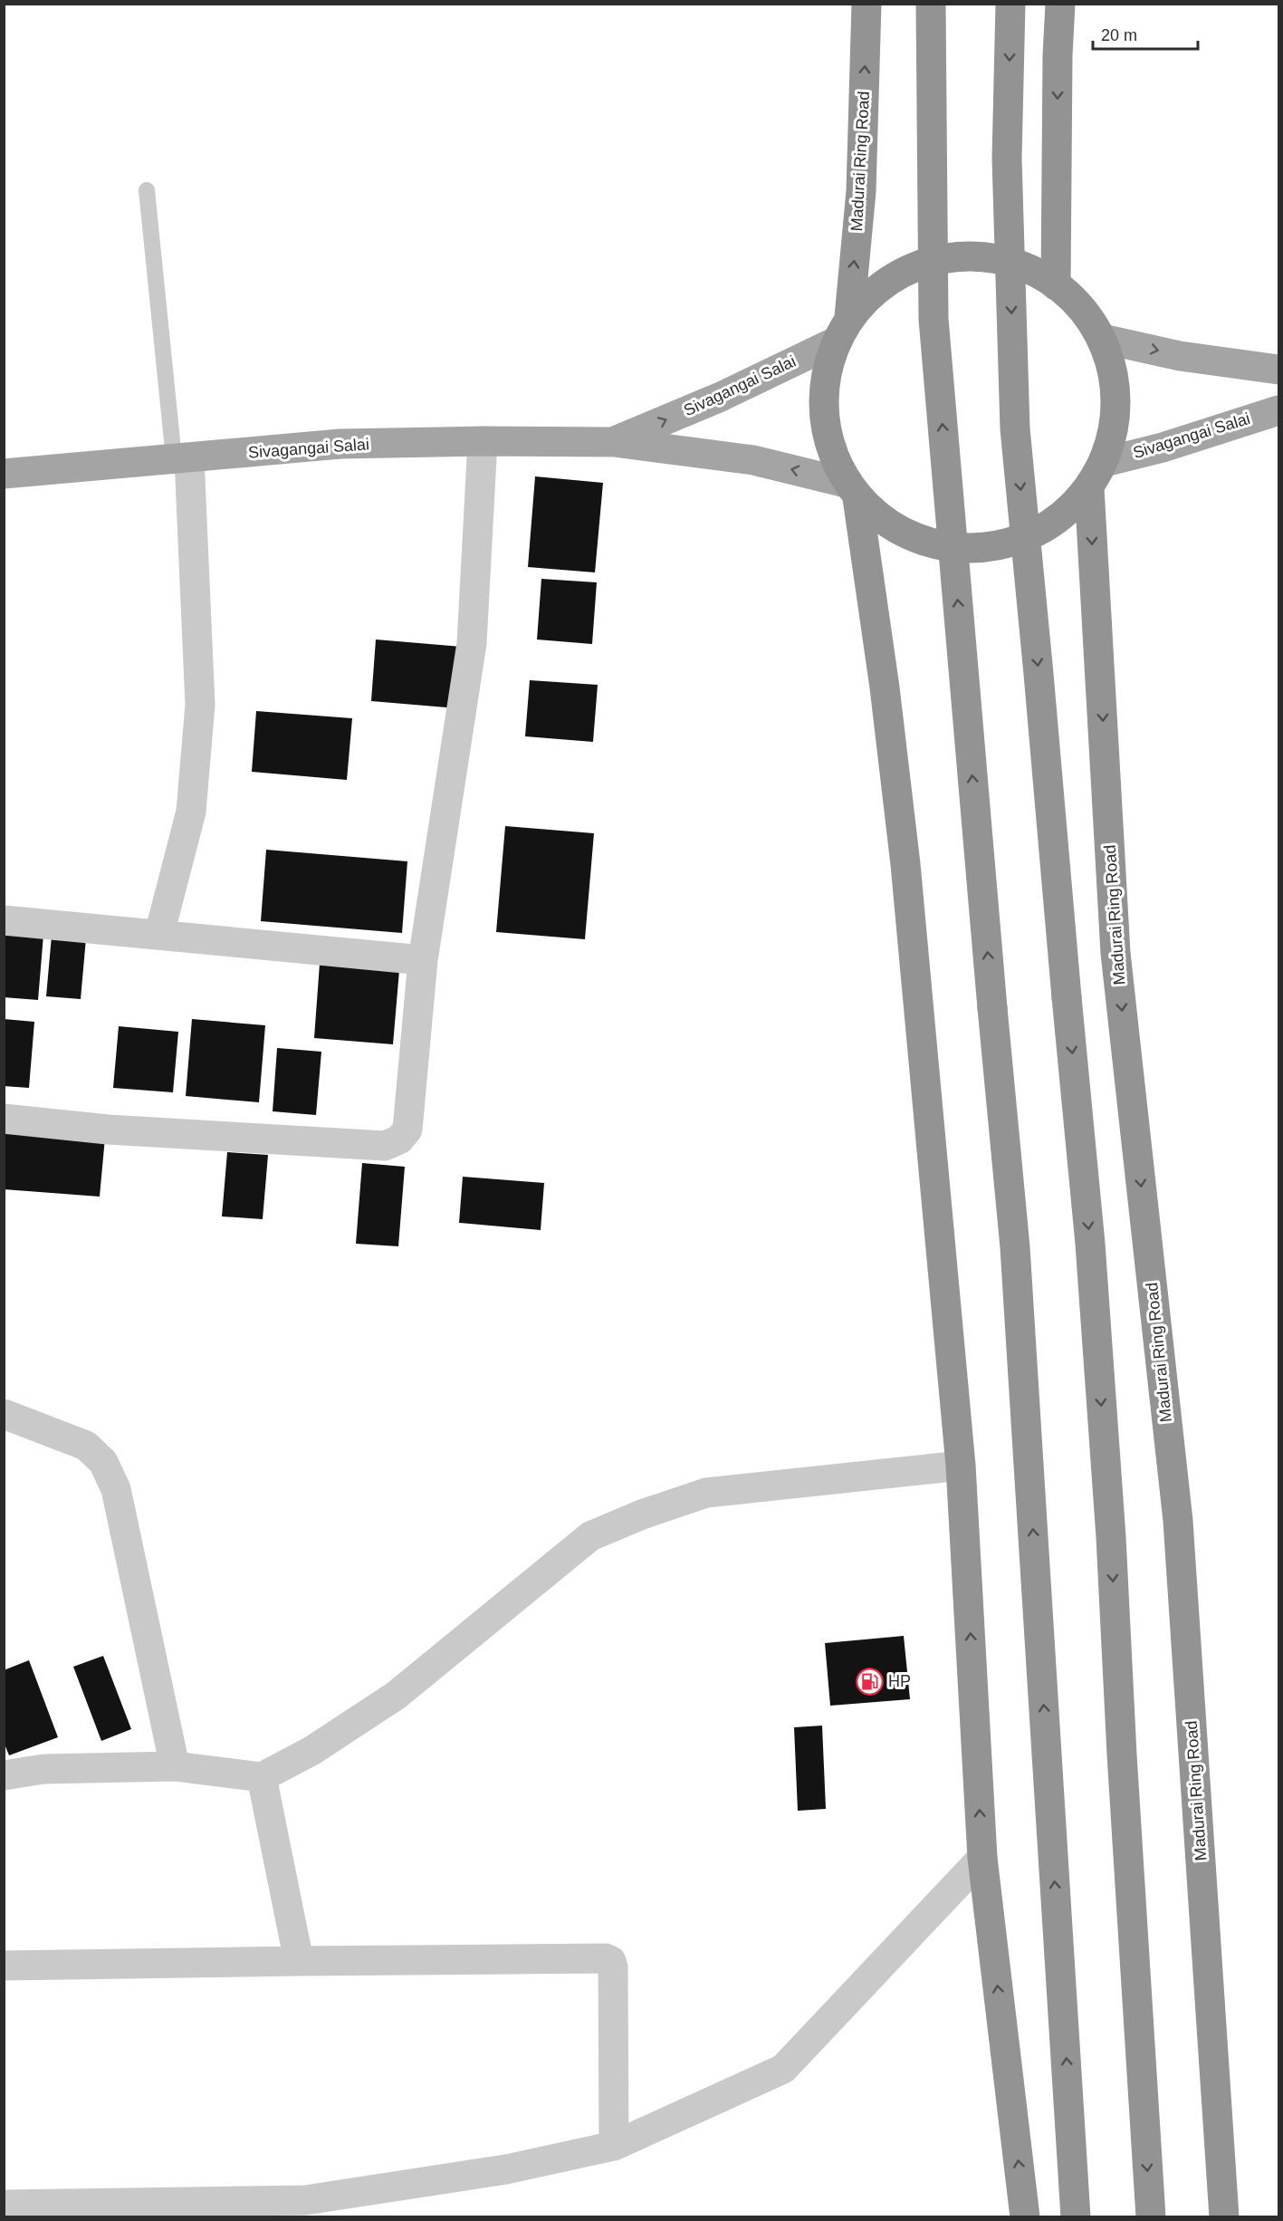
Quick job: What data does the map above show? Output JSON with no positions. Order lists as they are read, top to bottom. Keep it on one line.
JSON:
{"streets":{"highway":["Madurai Ring Road"],"main road":["Sivagangai Salai"]},"crossings":[["Madurai Ring Road","Sivagangai Salai"]],"places":{"fuel station":["HP"]},"scale_bar":"20 m"}
